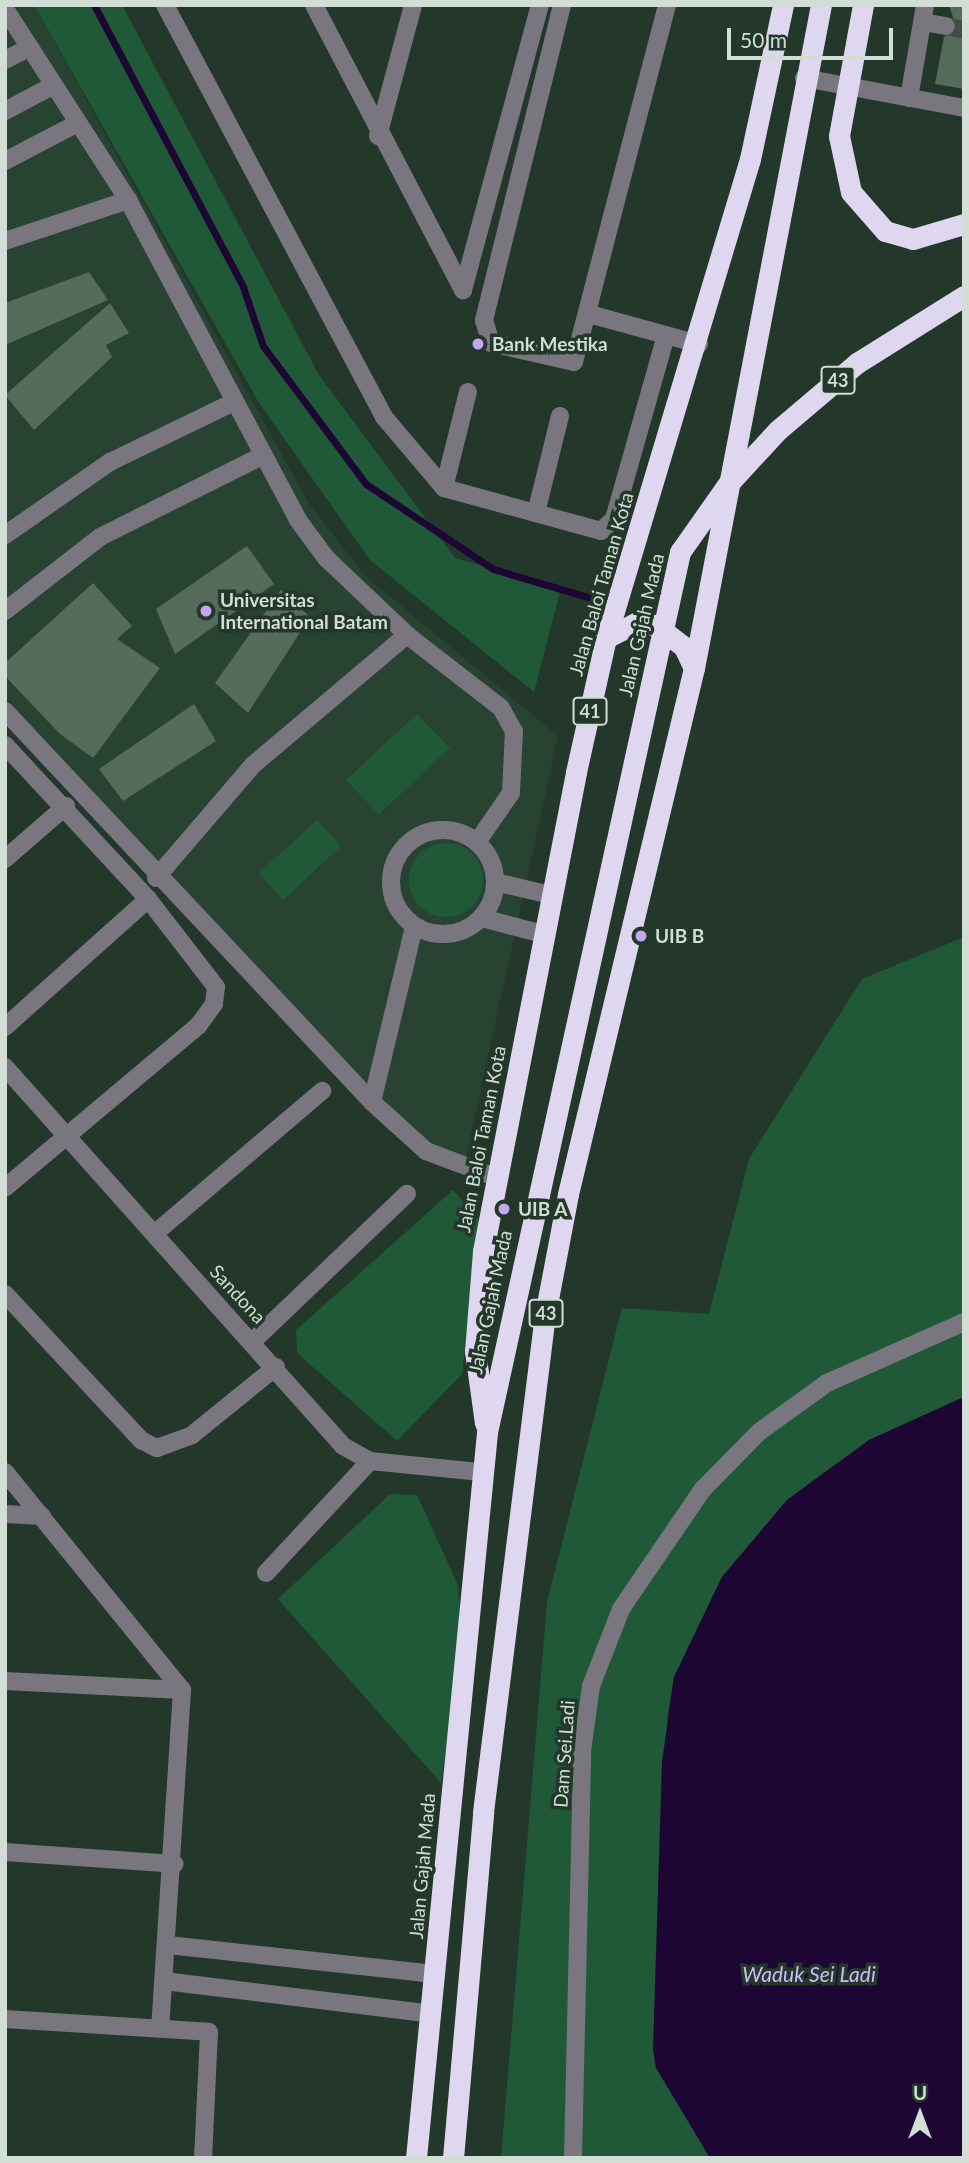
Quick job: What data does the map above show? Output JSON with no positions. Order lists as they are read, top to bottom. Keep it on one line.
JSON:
{"streets":{"highway":["43","Jalan Baloi Taman Kota","Jalan Gajah Mada","41"],"street":["Sandona","Dam Sei.Ladi"]},"crossings":[["Jalan Baloi Taman Kota","Jalan Gajah Mada"],["Jalan Gajah Mada","Sandona"]],"water":["Waduk Sei Ladi"],"places":["Bank Mestika","Universitas International Batam","UIB B","UIB A"],"scale_bar":"50 m","north":"top"}
